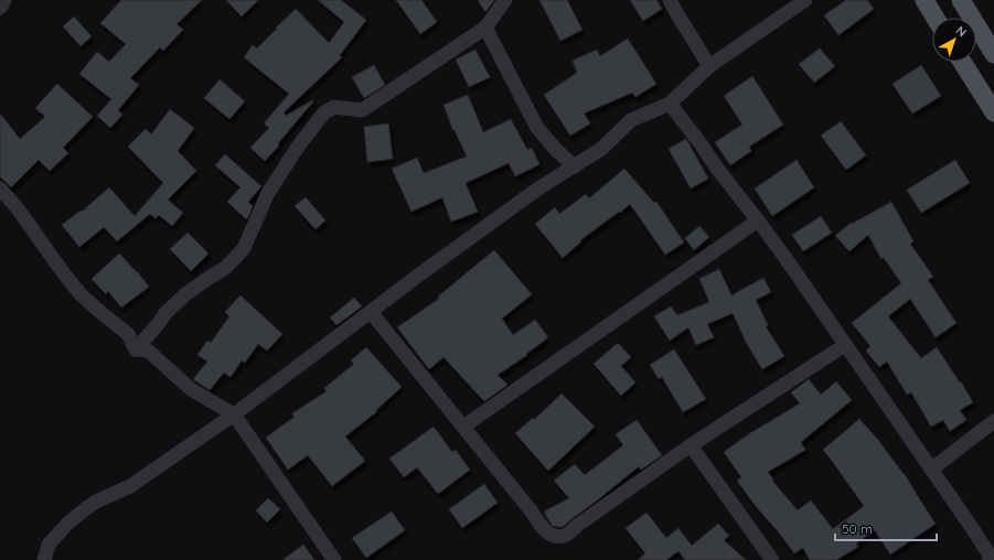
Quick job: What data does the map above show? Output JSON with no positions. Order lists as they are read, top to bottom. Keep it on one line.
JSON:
{"scale_bar":"50 m","north":"top right"}
